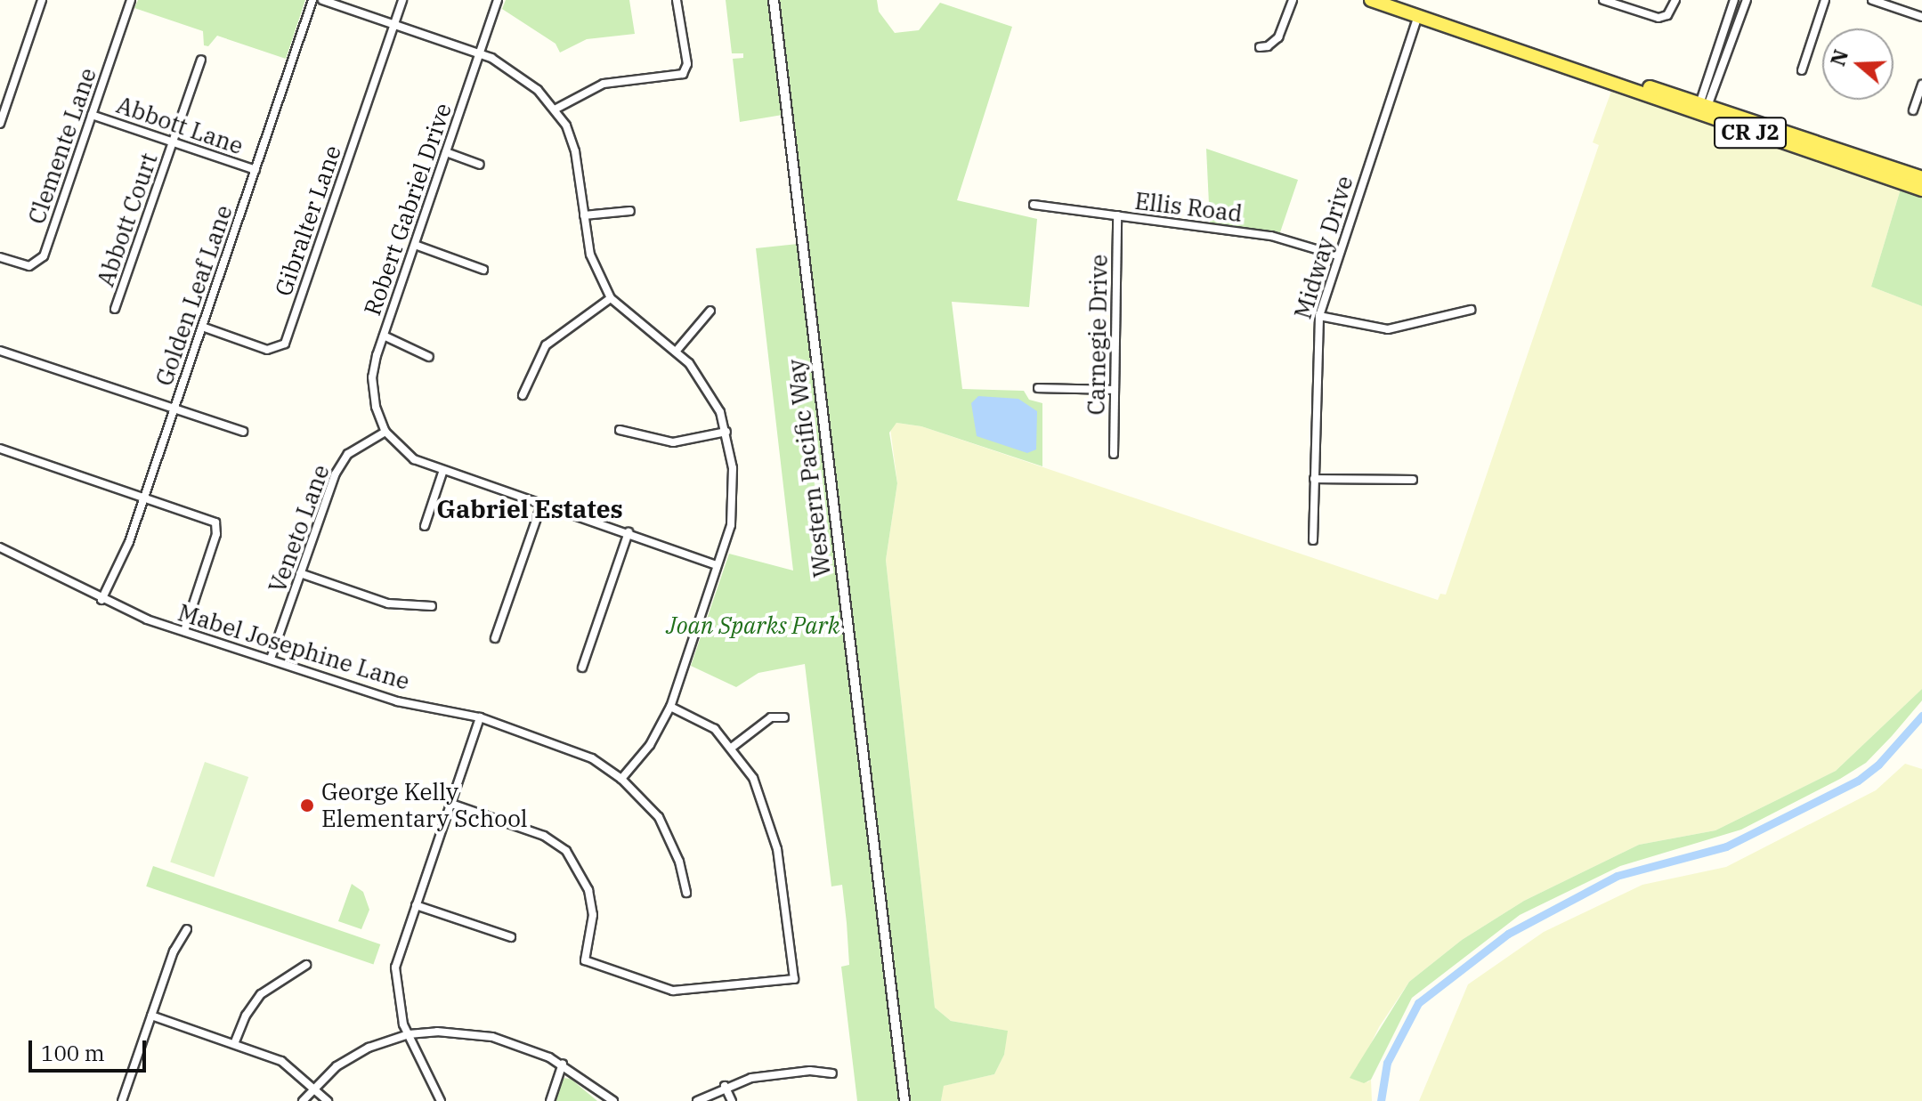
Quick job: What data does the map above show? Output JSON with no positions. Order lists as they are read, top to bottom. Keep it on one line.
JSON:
{"streets":{"main road":["CR J2"],"street":["Abbott Lane","Clemente Lane","Ellis Road","Robert Gabriel Drive","Abbott Court","Gibralter Lane","Midway Drive","Golden Leaf Lane","Carnegie Drive","Western Pacific Way","Veneto Lane","Mabel Josephine Lane"]},"crossings":[["Abbott Lane","Clemente Lane"],["Abbott Lane","Abbott Court"],["Abbott Lane","Golden Leaf Lane"],["Ellis Road","Midway Drive"],["Ellis Road","Carnegie Drive"],["Robert Gabriel Drive","Veneto Lane"],["Gibralter Lane","Golden Leaf Lane"],["Golden Leaf Lane","Mabel Josephine Lane"],["Veneto Lane","Mabel Josephine Lane"]],"districts":["Gabriel Estates"],"parks":["Joan Sparks Park"],"places":["George Kelly Elementary School"],"scale_bar":"100 m","north":"left"}
